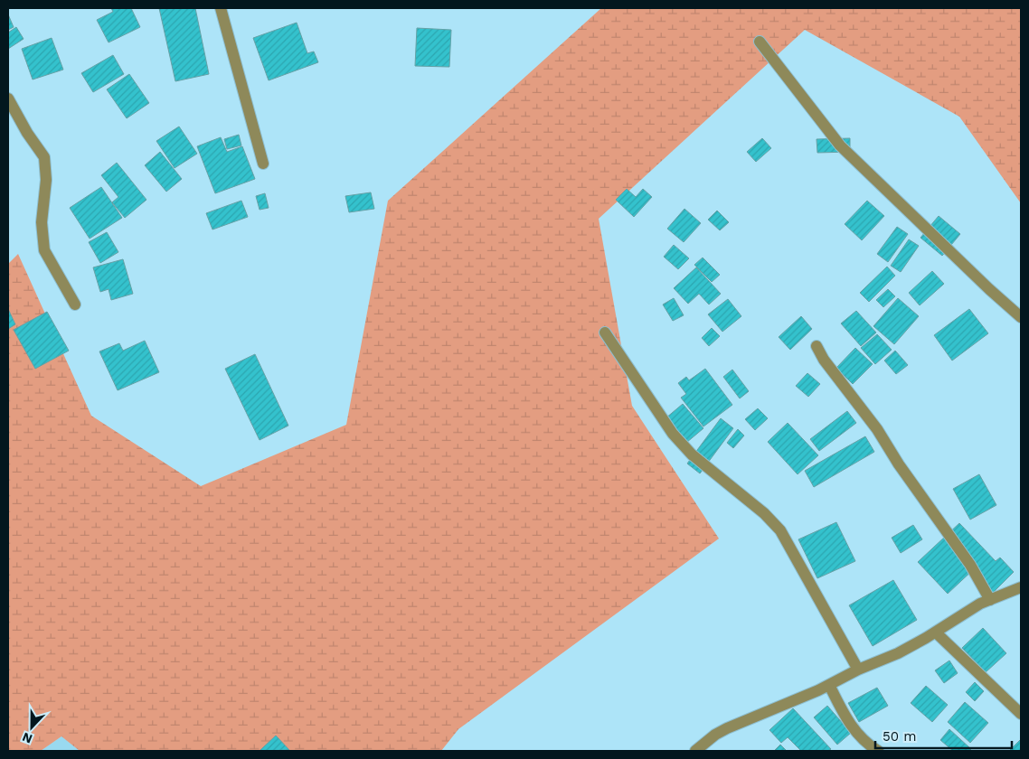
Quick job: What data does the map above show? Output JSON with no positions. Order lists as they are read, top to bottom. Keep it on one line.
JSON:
{"scale_bar":"50 m","north":"bottom"}
